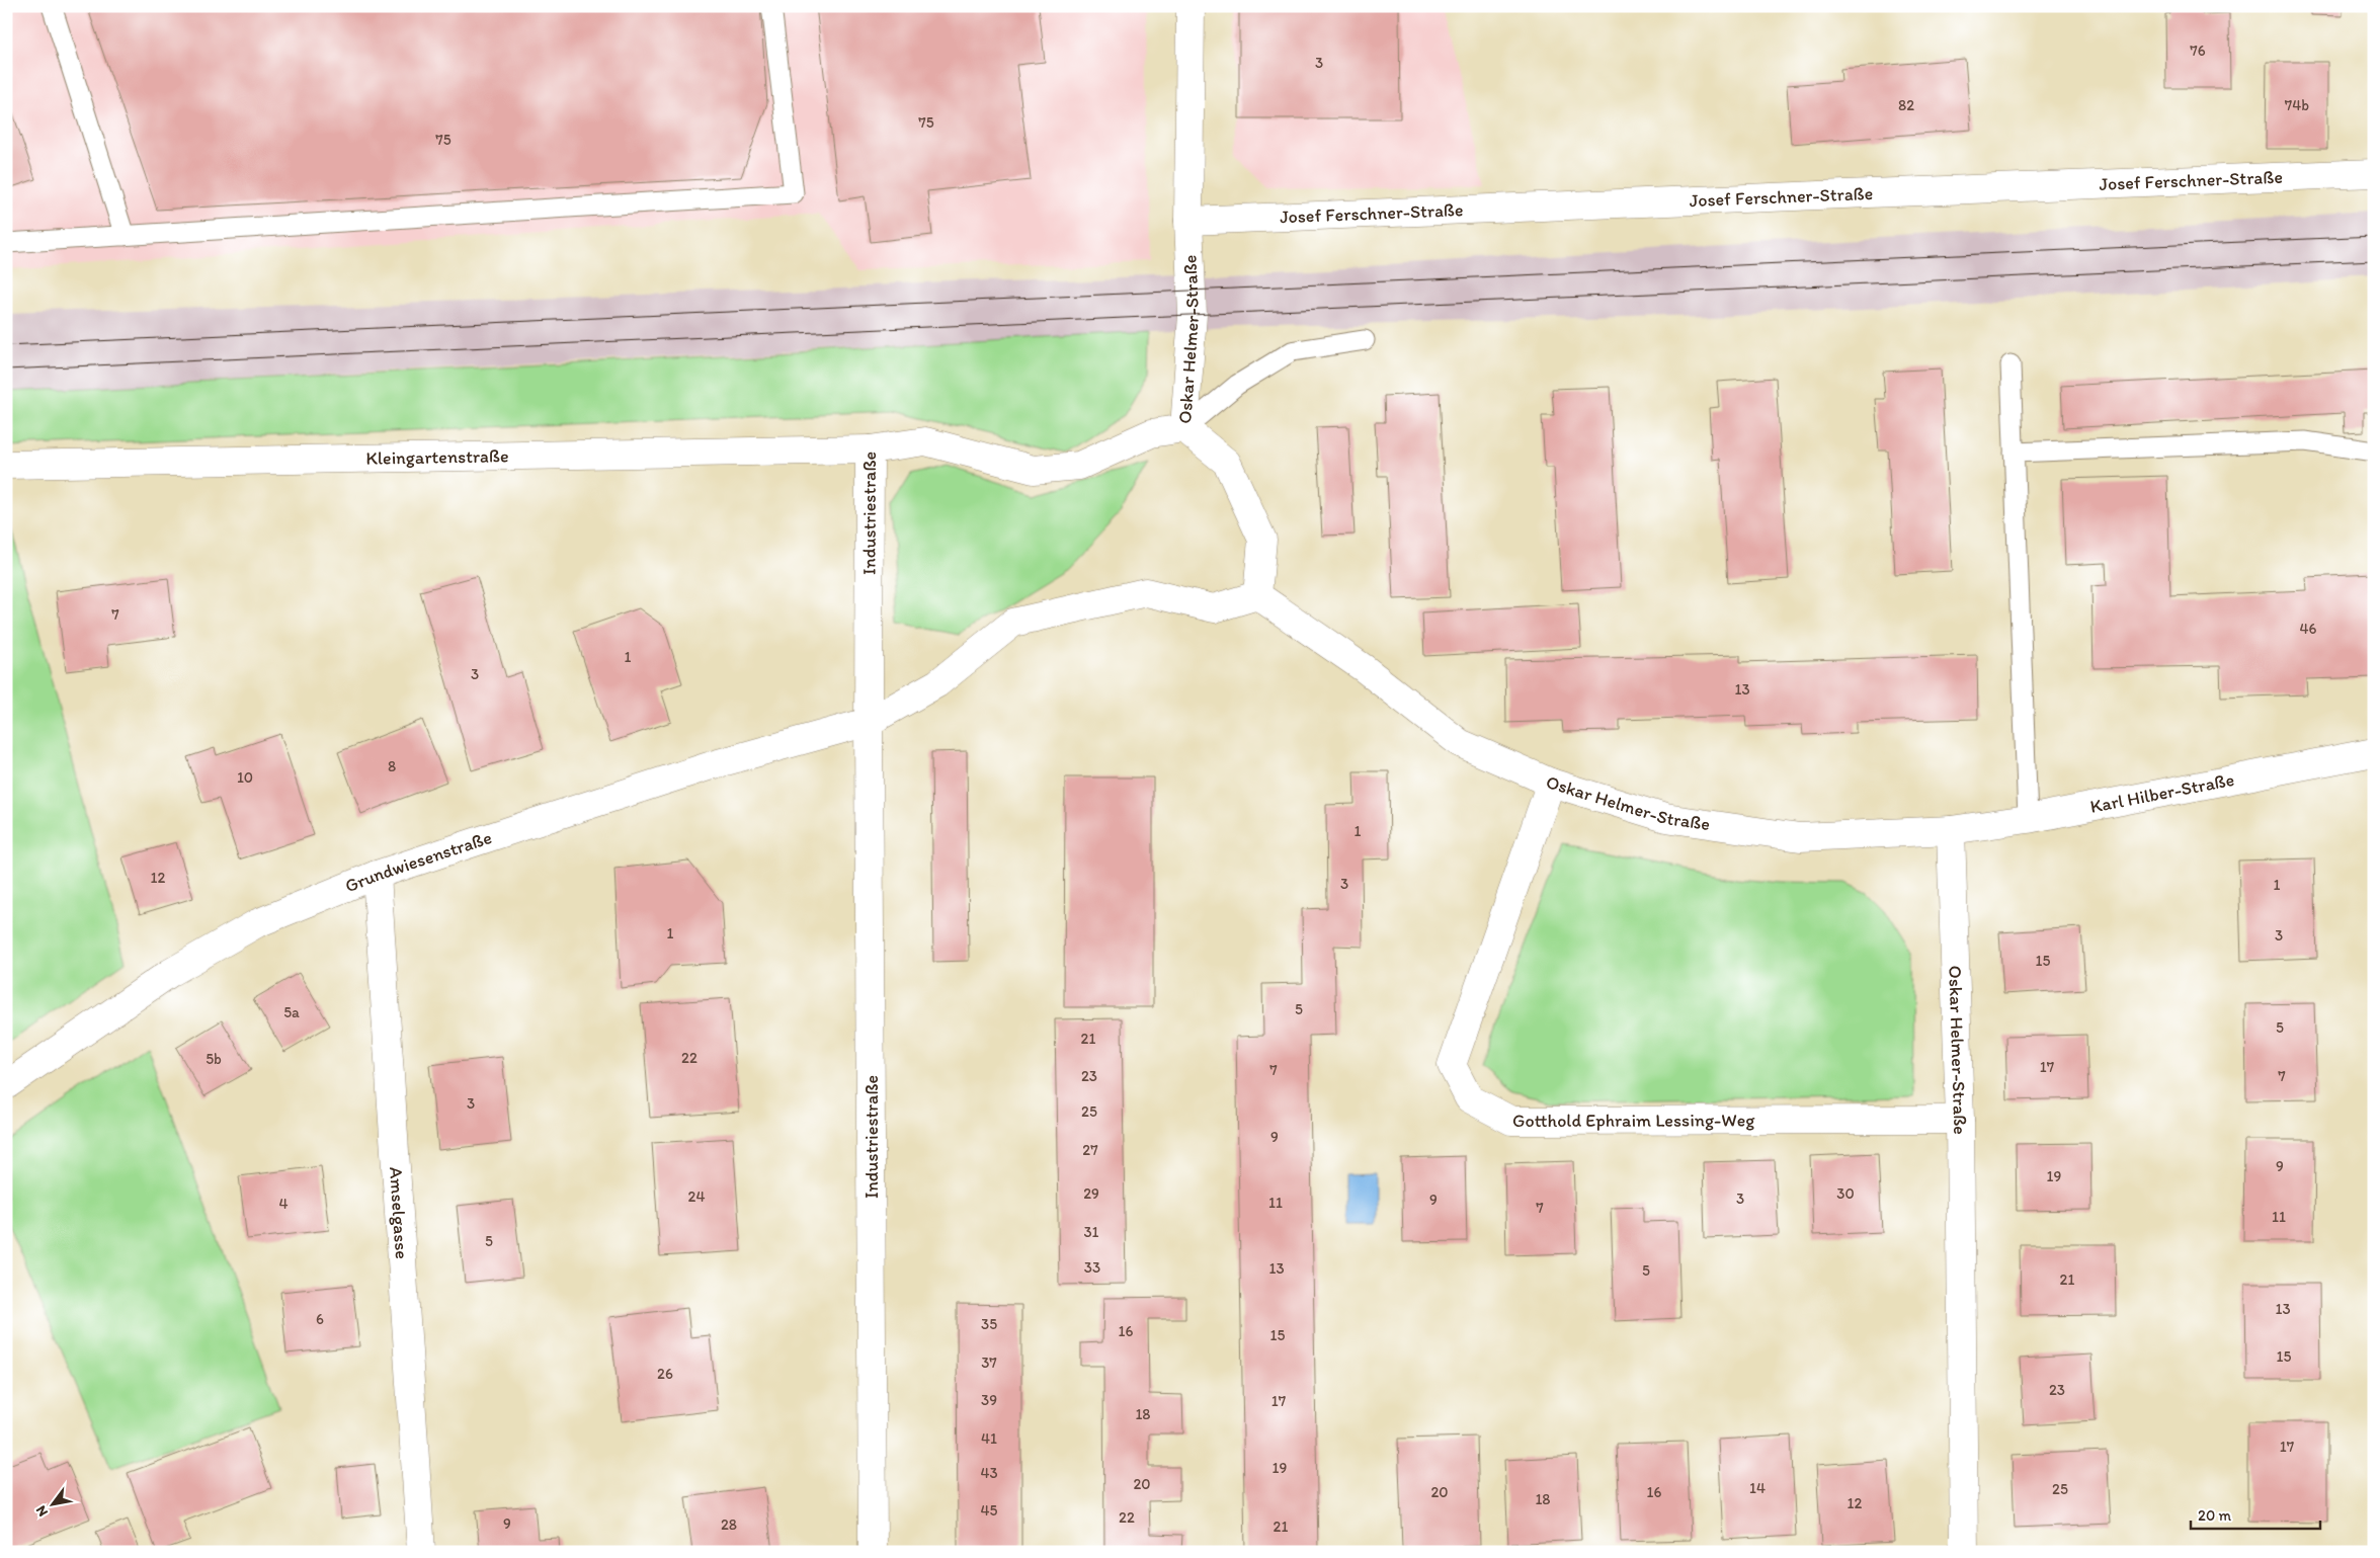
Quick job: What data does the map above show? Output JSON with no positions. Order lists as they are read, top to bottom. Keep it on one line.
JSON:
{"streets":{"street":["Josef Ferschner-Straße","Oskar Helmer-Straße","Kleingartenstraße","Industriestraße","Karl Hilber-Straße","Grundwiesenstraße","Gotthold Ephraim Lessing-Weg","Amselgasse"]},"crossings":[["Josef Ferschner-Straße","Oskar Helmer-Straße"],["Oskar Helmer-Straße","Industriestraße"],["Oskar Helmer-Straße","Karl Hilber-Straße"],["Oskar Helmer-Straße","Gotthold Ephraim Lessing-Weg"],["Kleingartenstraße","Industriestraße"],["Industriestraße","Grundwiesenstraße"],["Grundwiesenstraße","Amselgasse"]],"house_numbers":["76","3","82","74b","75","75","7","46","1","3","13","8","10","1","12","3","1","1","3","15","5","5a","5","21","22","5b","17","7","23","7","3","25","9","27","9","19","29","30","24","3","9","11","4","7","11","31","5","33","13","5","21","13","6","35","16","15","15","37","26","23","39","17","18","41","17","19","43","20","14","25","20","16","18","12","45","22","9","28","21"],"scale_bar":"20 m","north":"bottom left"}
